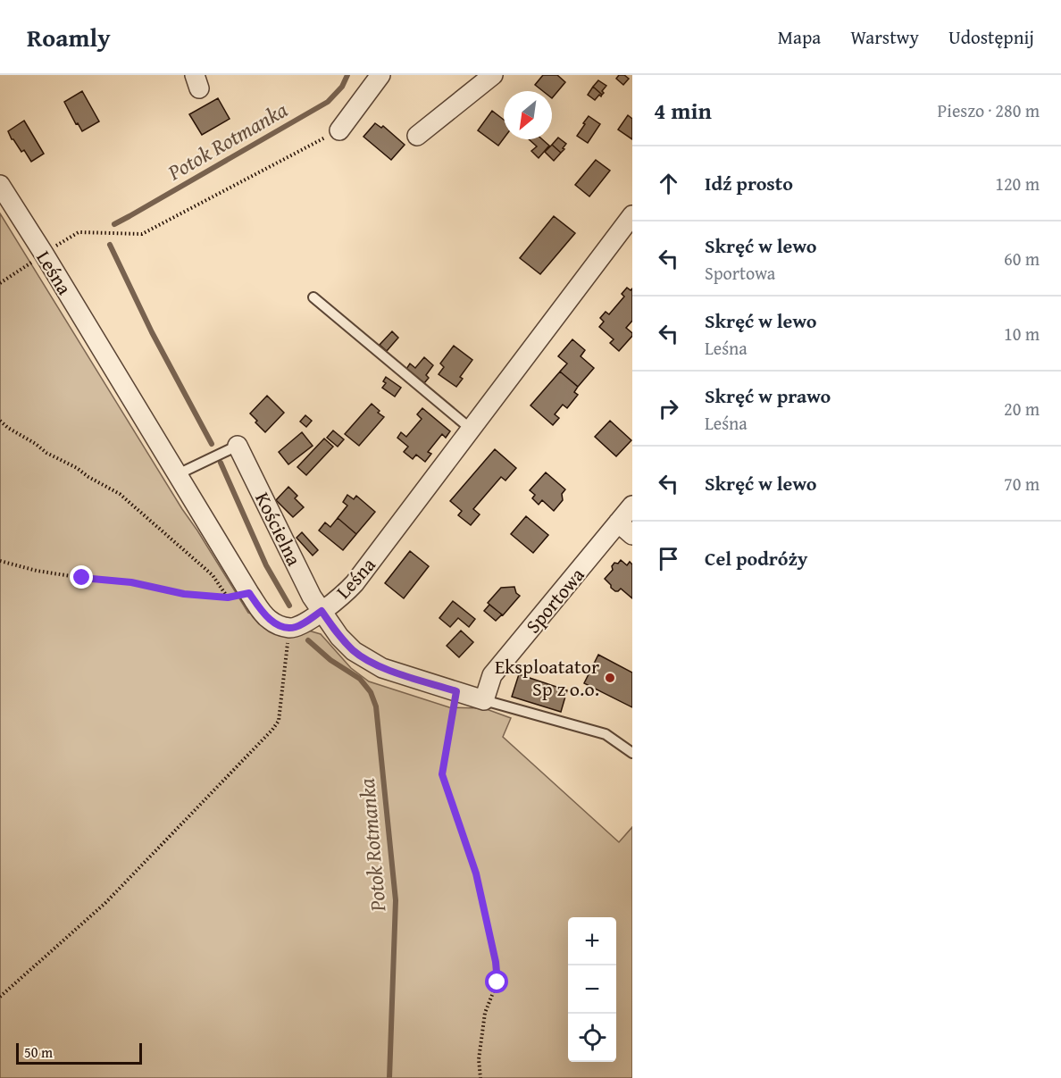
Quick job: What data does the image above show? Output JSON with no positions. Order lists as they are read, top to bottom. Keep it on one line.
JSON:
{"streets":{"street":["Leśna","Kościelna","Sportowa"]},"crossings":[["Leśna","Kościelna"]],"water":["Potok Rotmanka"],"places":["Eksploatator Sp z o.o."],"scale_bar":"50 m","north":"bottom left","page":{"header":"Roamly","nav":["Mapa","Warstwy","Udostępnij"],"heading":["4 min","Pieszo · 280 m"],"list":[["Idź prosto","120 m"],["Skręć w lewo","Sportowa","60 m"],["Skręć w lewo","Leśna","10 m"],["Skręć w prawo","Leśna","20 m"],["Skręć w lewo","70 m"],"Cel podróży"],"map_buttons":["+","−"],"scale":"50 m"}}
